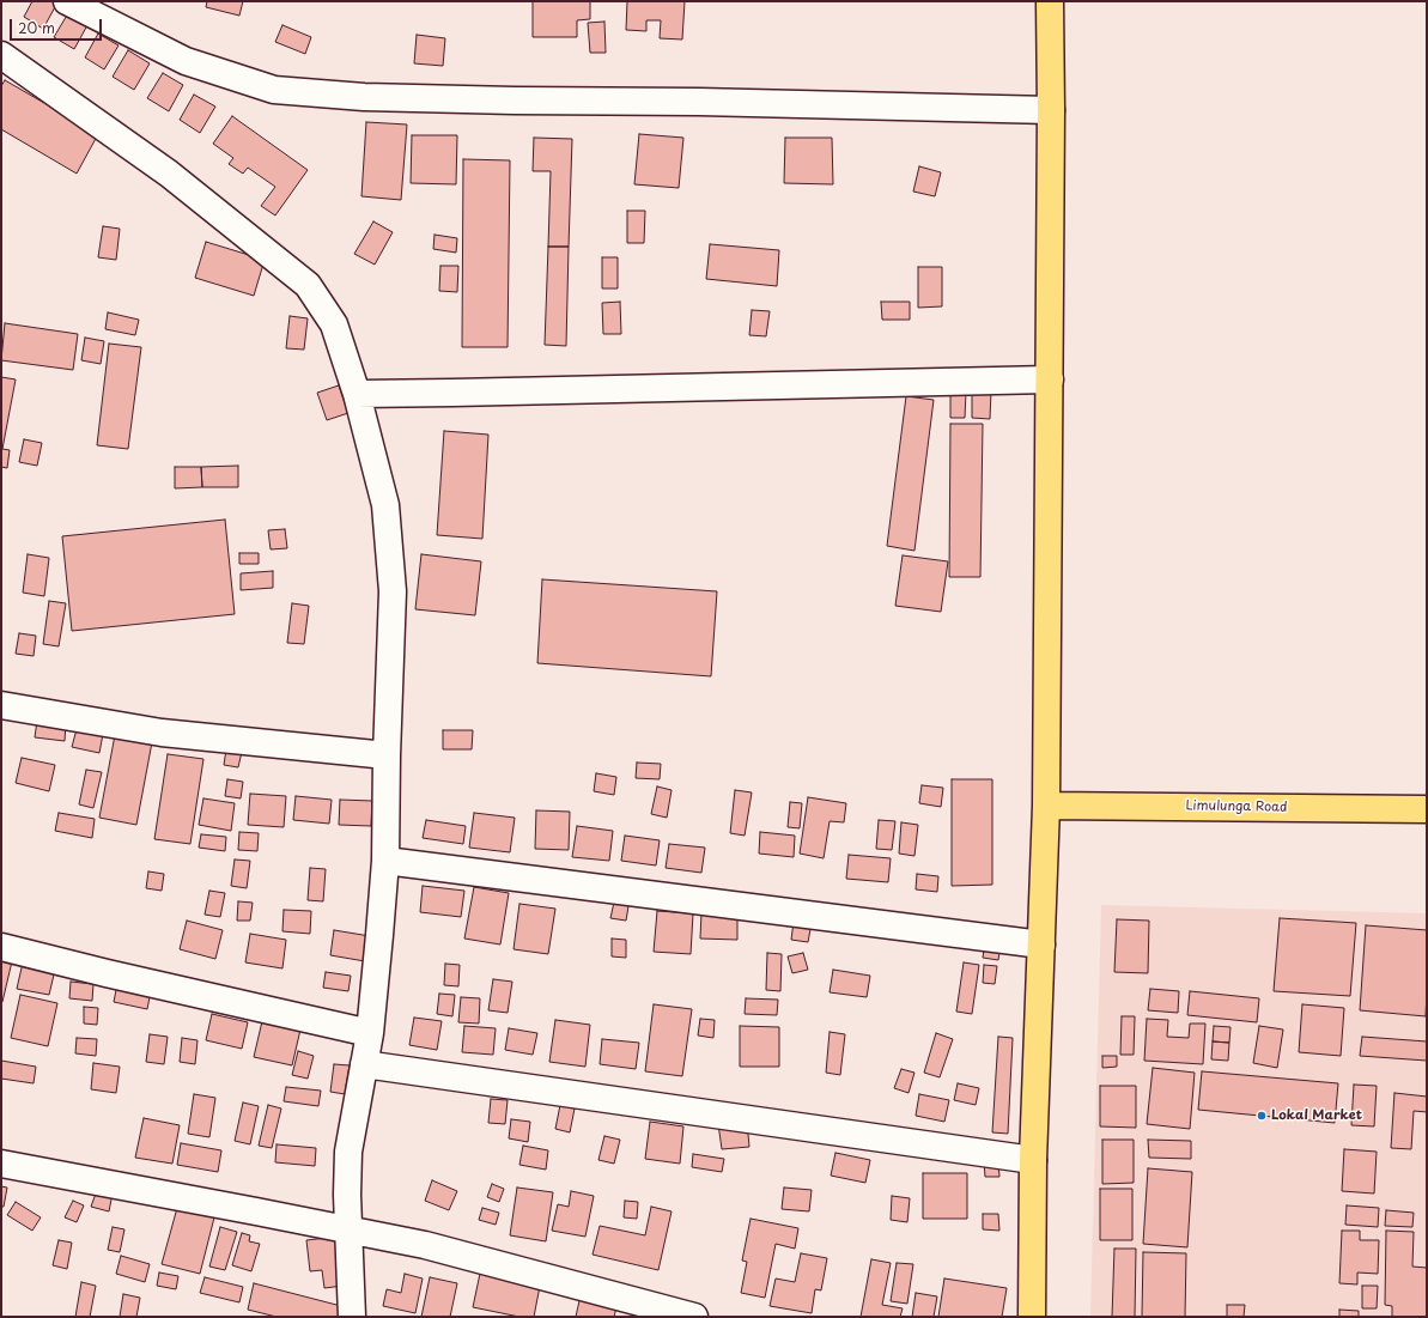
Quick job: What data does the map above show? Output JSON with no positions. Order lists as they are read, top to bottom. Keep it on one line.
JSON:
{"streets":{"main road":["Limulunga Road"]},"places":["Lokal Market"],"scale_bar":"20 m"}
